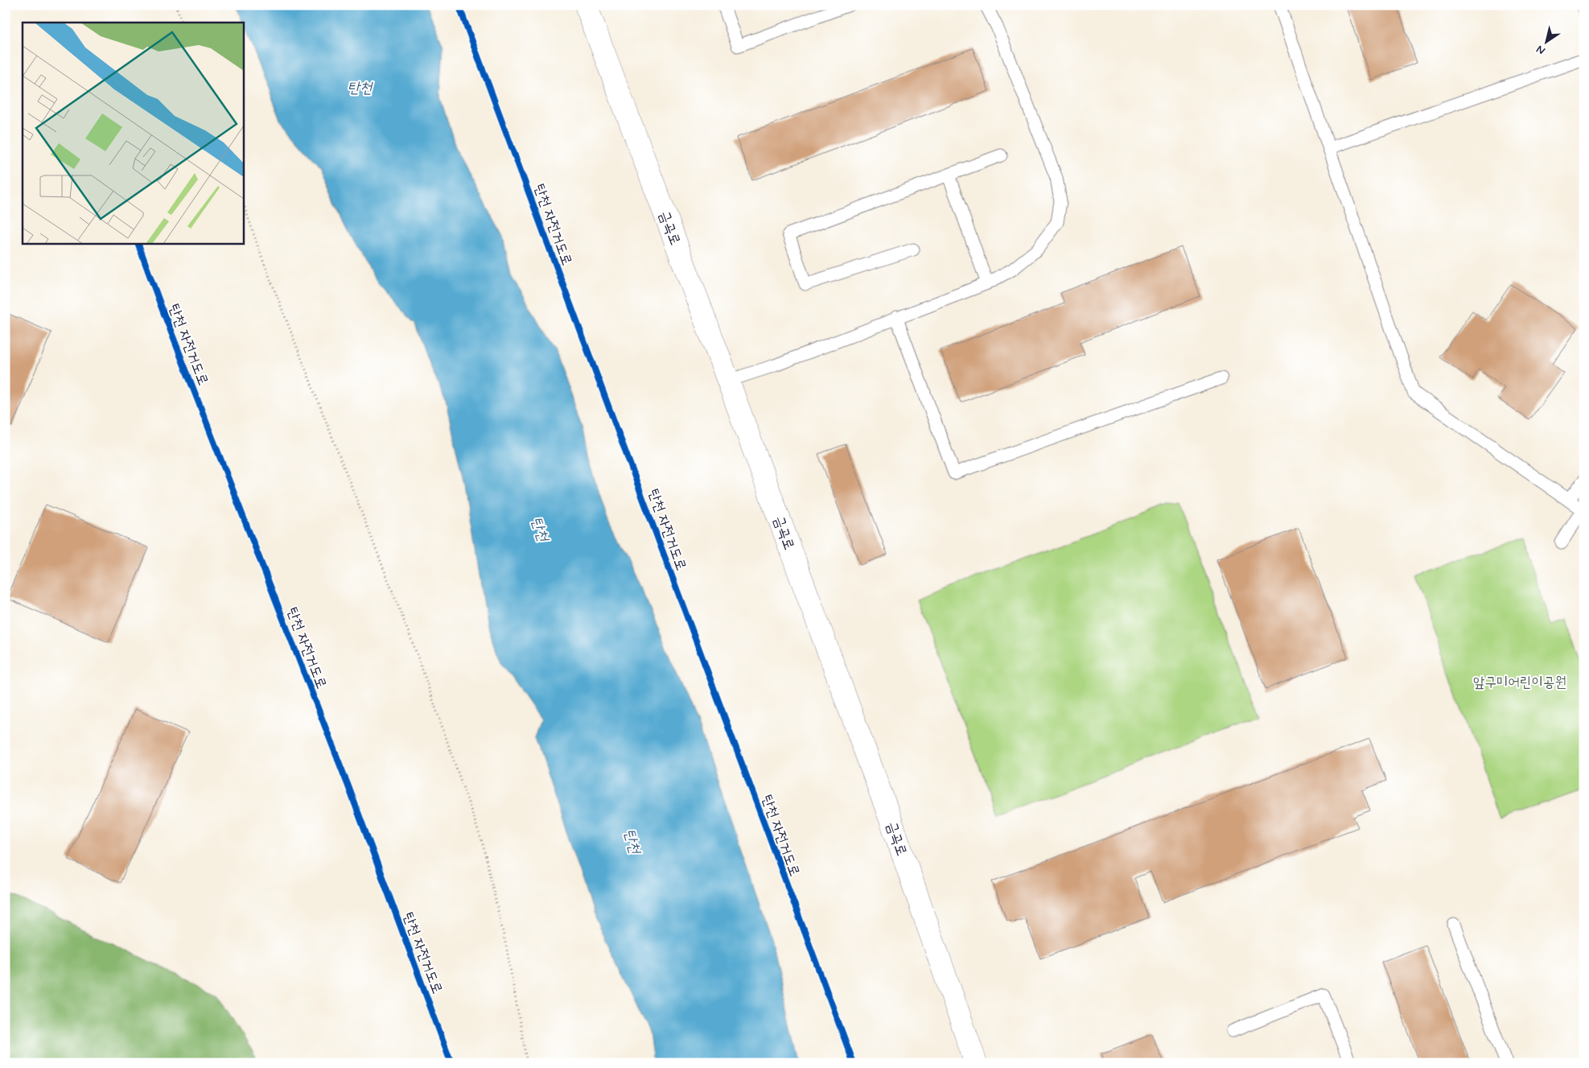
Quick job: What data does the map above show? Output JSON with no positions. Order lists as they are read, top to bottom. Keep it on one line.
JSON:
{"streets":{"main road":["금곡로"],"cycle path":["탄천 자전거도로"]},"water":["탄천"],"parks":["앞구미어린이공원"],"north":"bottom left"}
